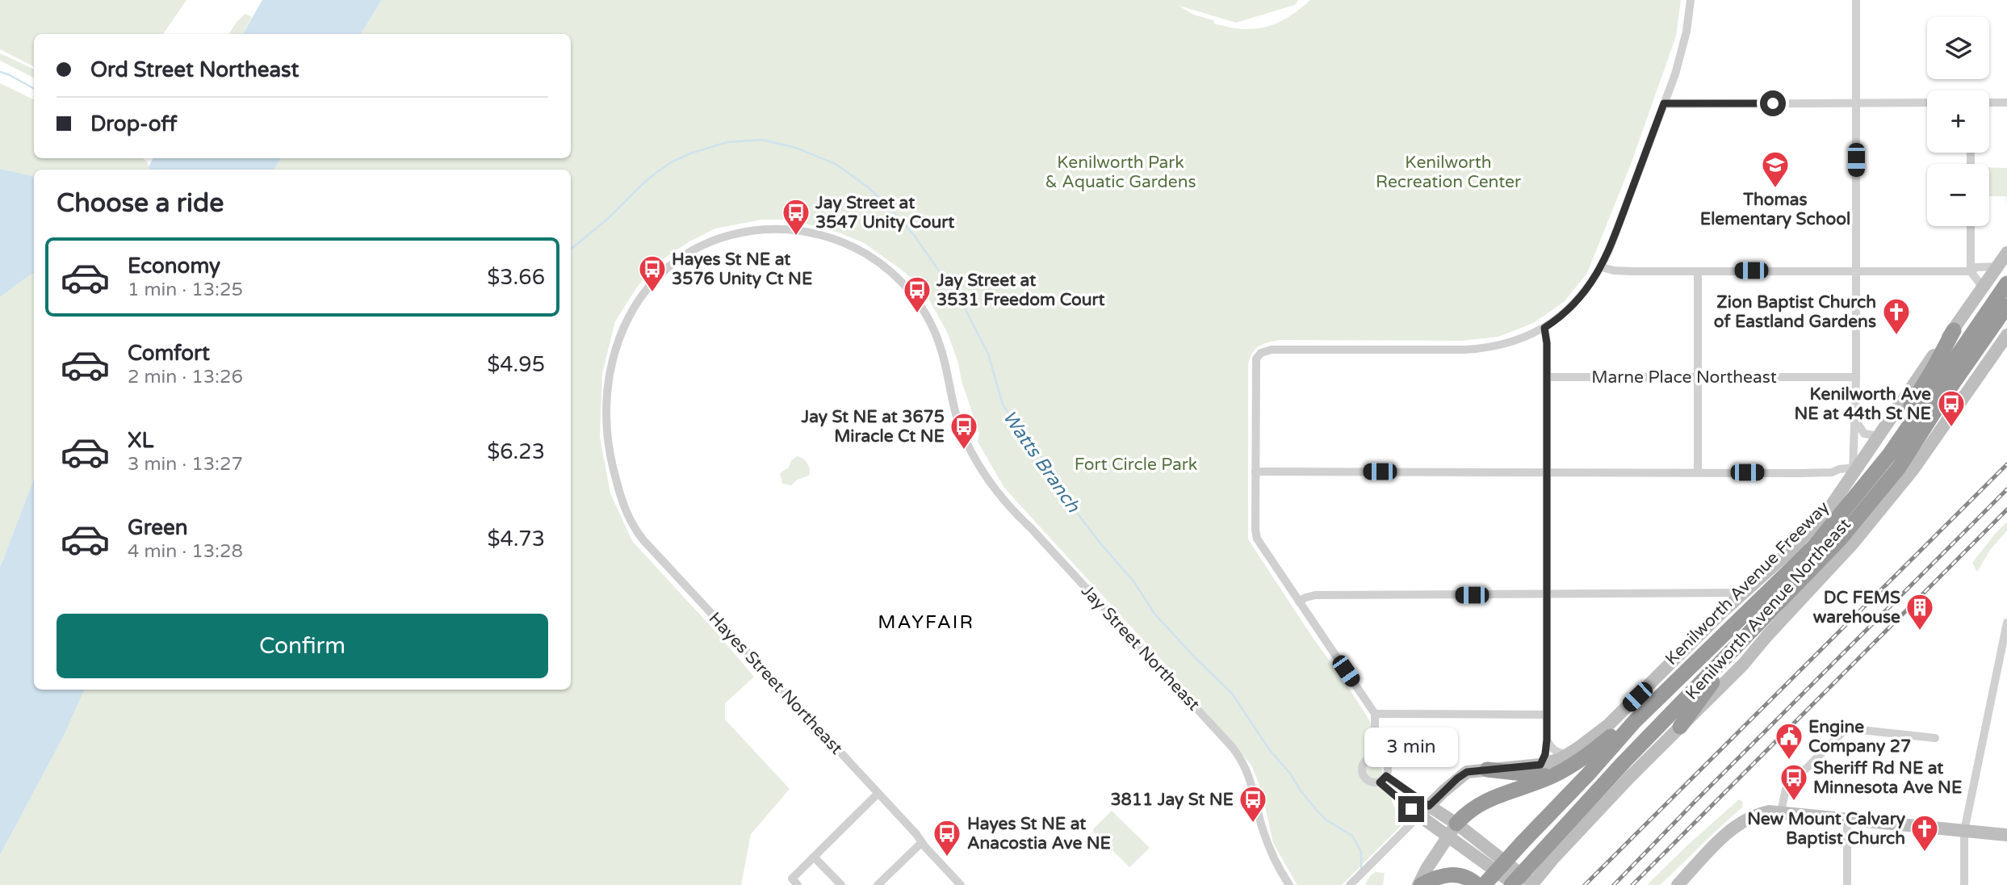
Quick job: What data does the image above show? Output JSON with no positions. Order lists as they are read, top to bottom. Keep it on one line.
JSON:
{"streets":{"highway":["Kenilworth Avenue Freeway"],"main road":["Kenilworth Avenue Northeast"],"street":["Marne Place Northeast","Jay Street Northeast","Hayes Street Northeast"]},"crossings":[["Jay Street Northeast","Hayes Street Northeast"]],"districts":["MAYFAIR"],"water":["Watts Branch"],"parks":["Kenilworth Park & Aquatic Gardens","Kenilworth Recreation Center","Fort Circle Park"],"places":{"school or university":["Thomas Elementary School"],"bus stop":["Jay Street at 3547 Unity Court","Hayes St NE at 3576 Unity Ct NE","Jay Street at 3531 Freedom Court","Kenilworth Ave NE at 44th St NE","Jay St NE at 3675 Miracle Ct NE","Sheriff Rd NE at Minnesota Ave NE","3811 Jay St NE","Hayes St NE at Anacostia Ave NE"],"church":["Zion Baptist Church of Eastland Gardens","New Mount Calvary Baptist Church"],"building":["DC FEMS warehouse"],"public building":["Engine Company 27"]},"page":{"map_buttons":["+","−"],"banner":["Ord Street Northeast","Drop-off"],"heading":"Choose a ride","list":[{"name":"Economy","note":"1 min · 13:25","value":"$3.66"},{"name":"Comfort","note":"2 min · 13:26","value":"$4.95"},{"name":"XL","note":"3 min · 13:27","value":"$6.23"},{"name":"Green","note":"4 min · 13:28","value":"$4.73"}],"buttons":"Confirm","bubble":"3 min"}}
